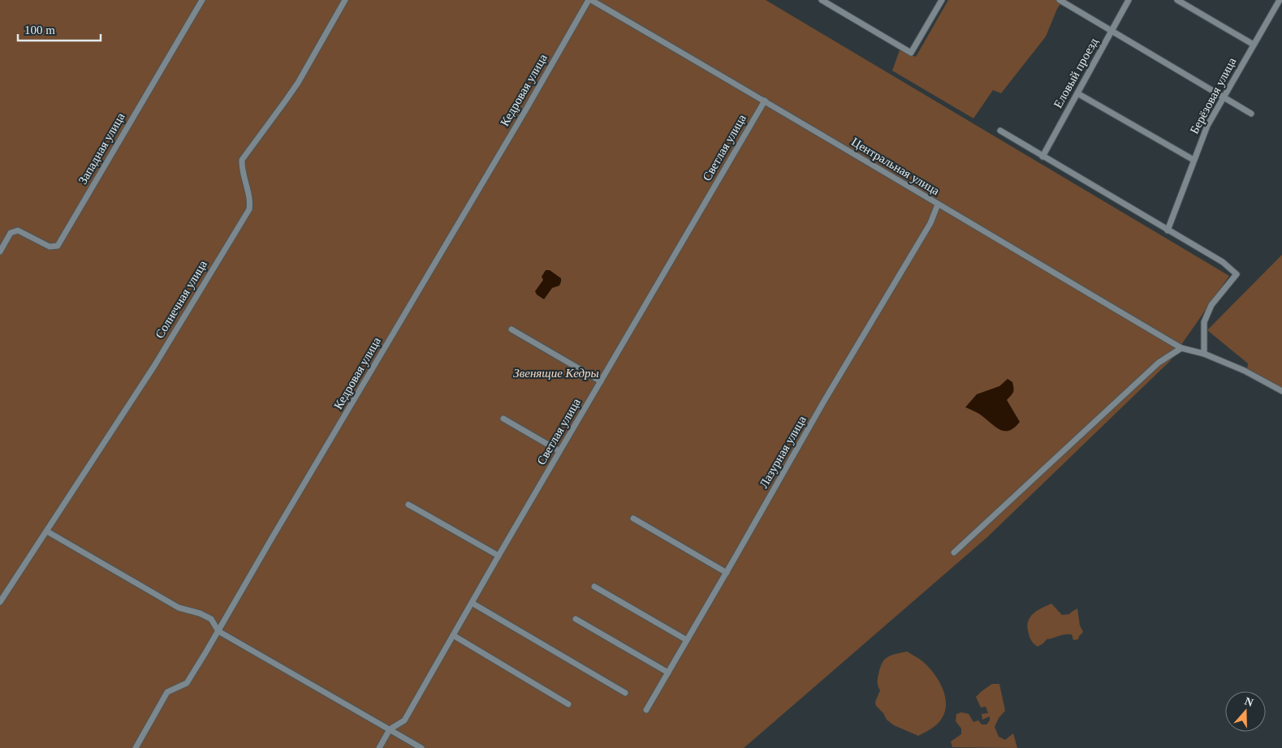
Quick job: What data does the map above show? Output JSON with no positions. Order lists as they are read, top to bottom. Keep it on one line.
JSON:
{"streets":{"street":["Еловый проезд","Кедровая улица","Берёзовая улица","Светлая улица","Западная улица","Центральная улица","Солнечная улица","Лазурная улица"]},"crossings":[["Кедровая улица","Центральная улица"],["Светлая улица","Центральная улица"],["Центральная улица","Лазурная улица"]],"parks":["Звенящие Кедры"],"scale_bar":"100 m","north":"top"}
